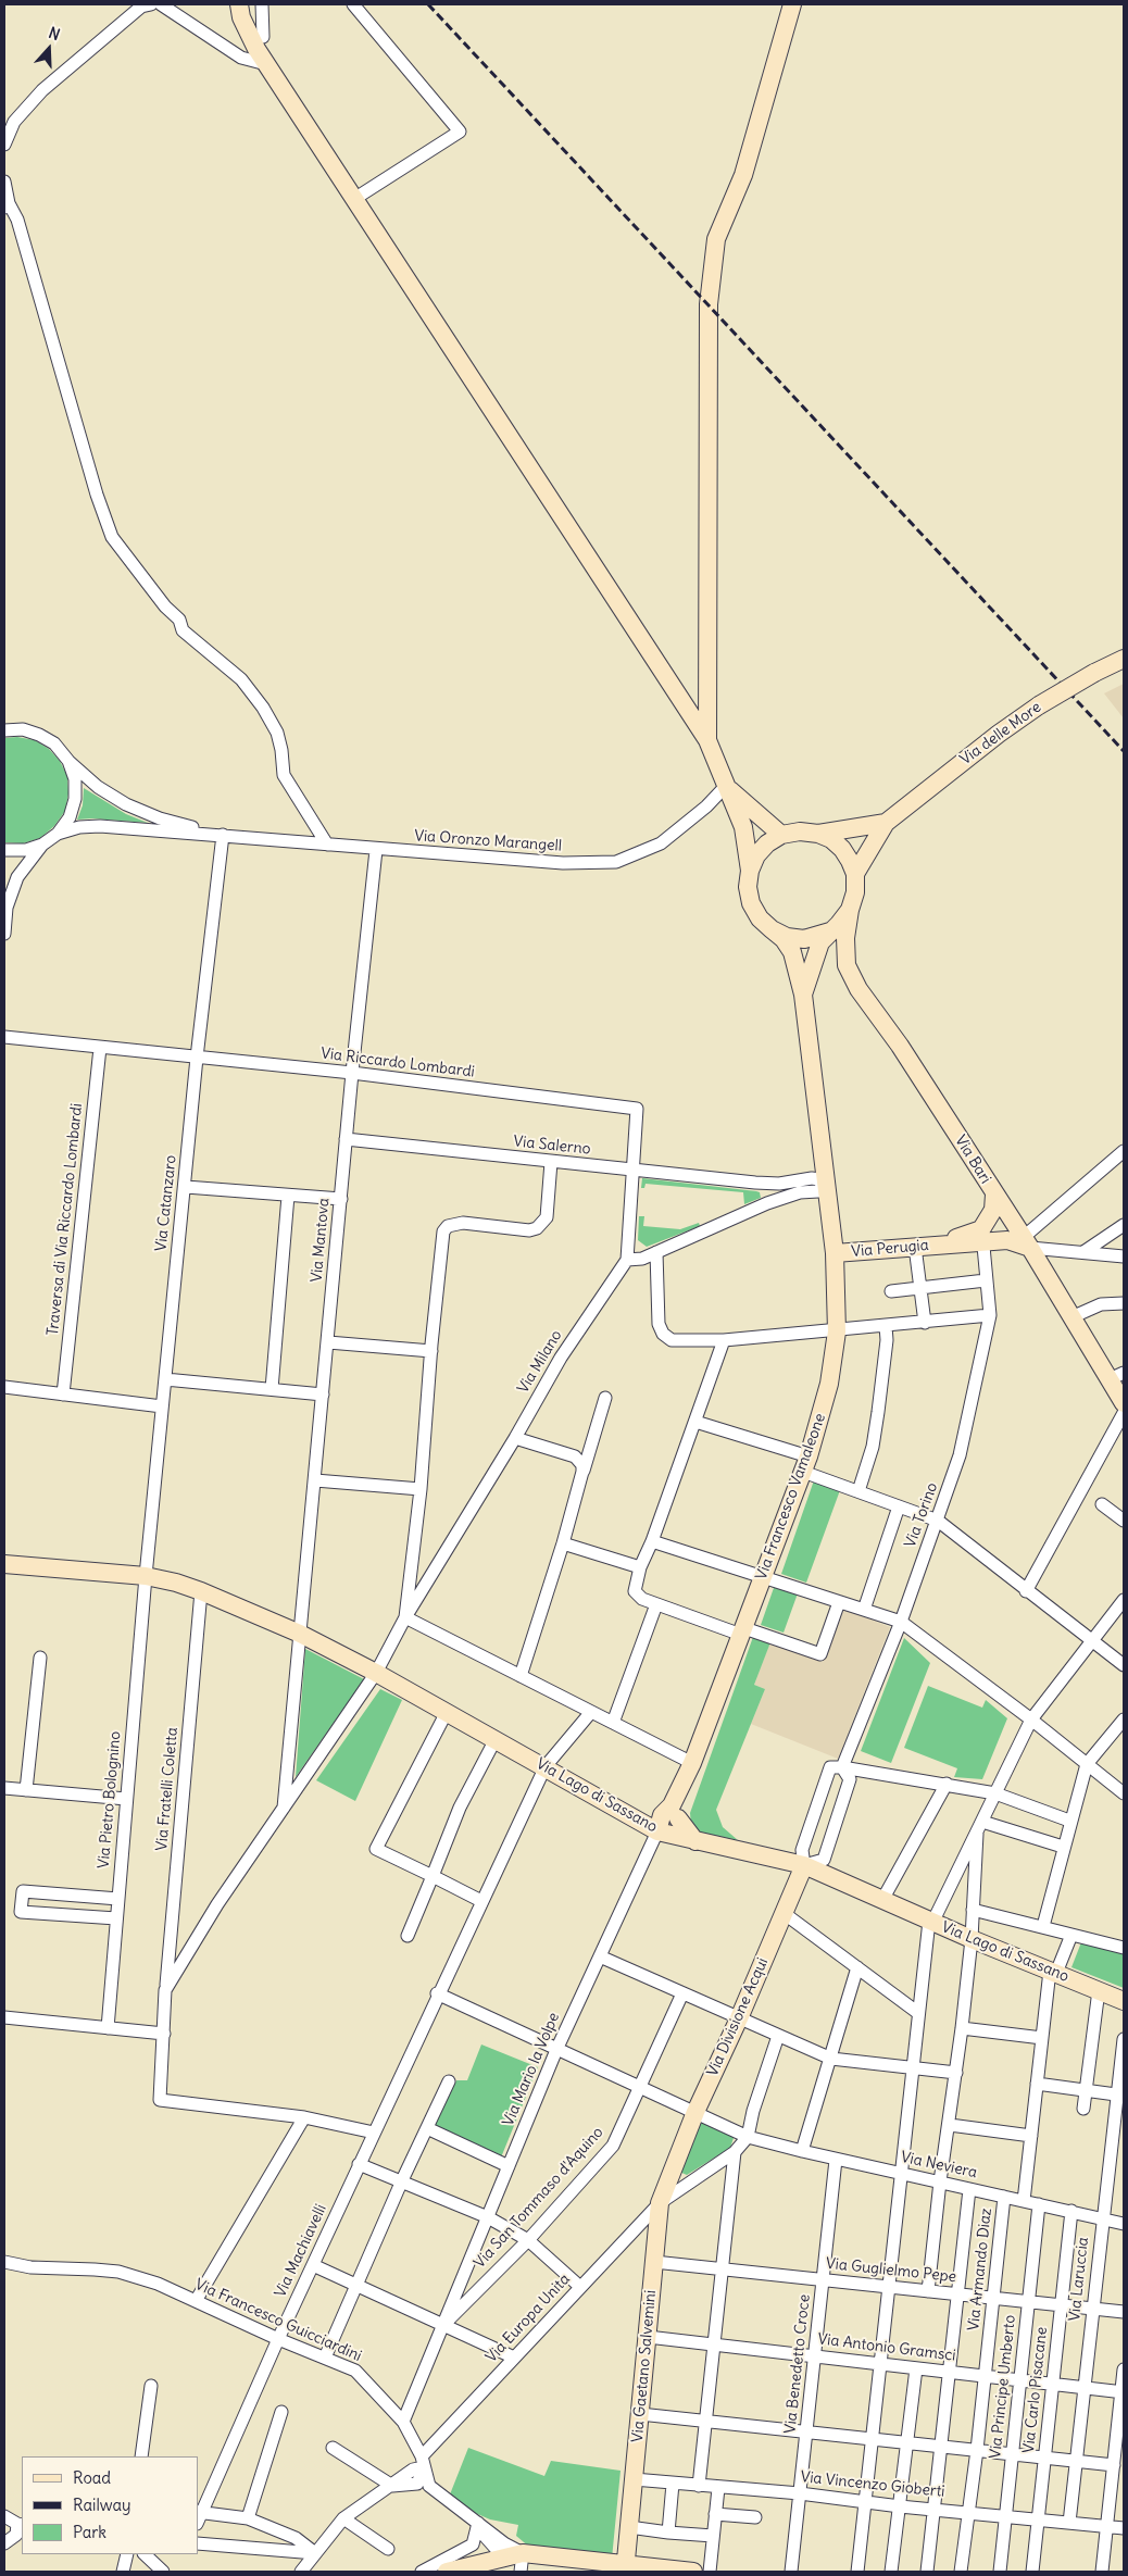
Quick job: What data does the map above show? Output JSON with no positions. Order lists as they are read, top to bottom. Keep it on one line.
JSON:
{"streets":{"main road":["Via delle More","Via Bari","Via Perugia","Via Francesco Vamaleone","Via Lago di Sassano","Via Divisione Acqui","Via Gaetano Salvemini"],"street":["Via Oronzo Marangell","Via Riccardo Lombardi","Via Salerno","Via Catanzaro","Traversa di Via Riccardo Lombardi","Via Mantova","Via Milano","Via Torino","Via Fratelli Coletta","Via Pietro Bolognino","Via Mario la Volpe","Via Neviera","Via San Tommaso d'Aquino","Via Machiavelli","Via Armando Diaz","Via Guglielmo Pepe","Via Laruccia","Via Europa Unita","Via Francesco Guicciardini","Via Antonio Gramsci","Via Benedetto Croce","Via Principe Umberto","Via Carlo Pisacane","Via Vincenzo Gioberti"]},"crossings":[["Via Oronzo Marangell","Via Catanzaro"],["Via Oronzo Marangell","Via Mantova"],["Via Riccardo Lombardi","Via Salerno"],["Via Riccardo Lombardi","Via Catanzaro"],["Via Riccardo Lombardi","Traversa di Via Riccardo Lombardi"],["Via Riccardo Lombardi","Via Mantova"],["Via Riccardo Lombardi","Via Milano"],["Via Salerno","Via Mantova"],["Via Salerno","Via Francesco Vamaleone"],["Via Bari","Via Perugia"],["Via Bari","Via Francesco Vamaleone"],["Via Bari","Via Torino"],["Via Catanzaro","Via Lago di Sassano"],["Via Catanzaro","Via Pietro Bolognino"],["Via Mantova","Via Milano"],["Via Mantova","Via Lago di Sassano"],["Via Perugia","Via Francesco Vamaleone"],["Via Perugia","Via Torino"],["Via Milano","Via Fratelli Coletta"],["Via Milano","Via Lago di Sassano"],["Via Fratelli Coletta","Via Lago di Sassano"],["Via Lago di Sassano","Via Pietro Bolognino"],["Via Lago di Sassano","Via Divisione Acqui"],["Via Lago di Sassano","Via Mario la Volpe"],["Via Lago di Sassano","Via Machiavelli"],["Via Divisione Acqui","Via Neviera"],["Via Divisione Acqui","Via Gaetano Salvemini"],["Via Mario la Volpe","Via Neviera"],["Via Mario la Volpe","Via San Tommaso d'Aquino"],["Via Mario la Volpe","Via Francesco Guicciardini"],["Via Neviera","Via San Tommaso d'Aquino"],["Via Neviera","Via Machiavelli"],["Via Neviera","Via Armando Diaz"],["Via Neviera","Via Laruccia"],["Via Neviera","Via Europa Unita"],["Via Neviera","Via Benedetto Croce"],["Via Neviera","Via Principe Umberto"],["Via Neviera","Via Carlo Pisacane"],["Via Machiavelli","Via Francesco Guicciardini"],["Via Armando Diaz","Via Guglielmo Pepe"],["Via Armando Diaz","Via Antonio Gramsci"],["Via Armando Diaz","Via Vincenzo Gioberti"],["Via Guglielmo Pepe","Via Laruccia"],["Via Guglielmo Pepe","Via Benedetto Croce"],["Via Guglielmo Pepe","Via Gaetano Salvemini"],["Via Guglielmo Pepe","Via Principe Umberto"],["Via Guglielmo Pepe","Via Carlo Pisacane"],["Via Laruccia","Via Antonio Gramsci"],["Via Laruccia","Via Vincenzo Gioberti"],["Via Europa Unita","Via Francesco Guicciardini"],["Via Europa Unita","Via Gaetano Salvemini"],["Via Antonio Gramsci","Via Benedetto Croce"],["Via Antonio Gramsci","Via Gaetano Salvemini"],["Via Antonio Gramsci","Via Principe Umberto"],["Via Antonio Gramsci","Via Carlo Pisacane"],["Via Benedetto Croce","Via Vincenzo Gioberti"],["Via Gaetano Salvemini","Via Vincenzo Gioberti"],["Via Principe Umberto","Via Vincenzo Gioberti"],["Via Carlo Pisacane","Via Vincenzo Gioberti"]],"legend":["Road","Railway","Park"],"north":"top"}
